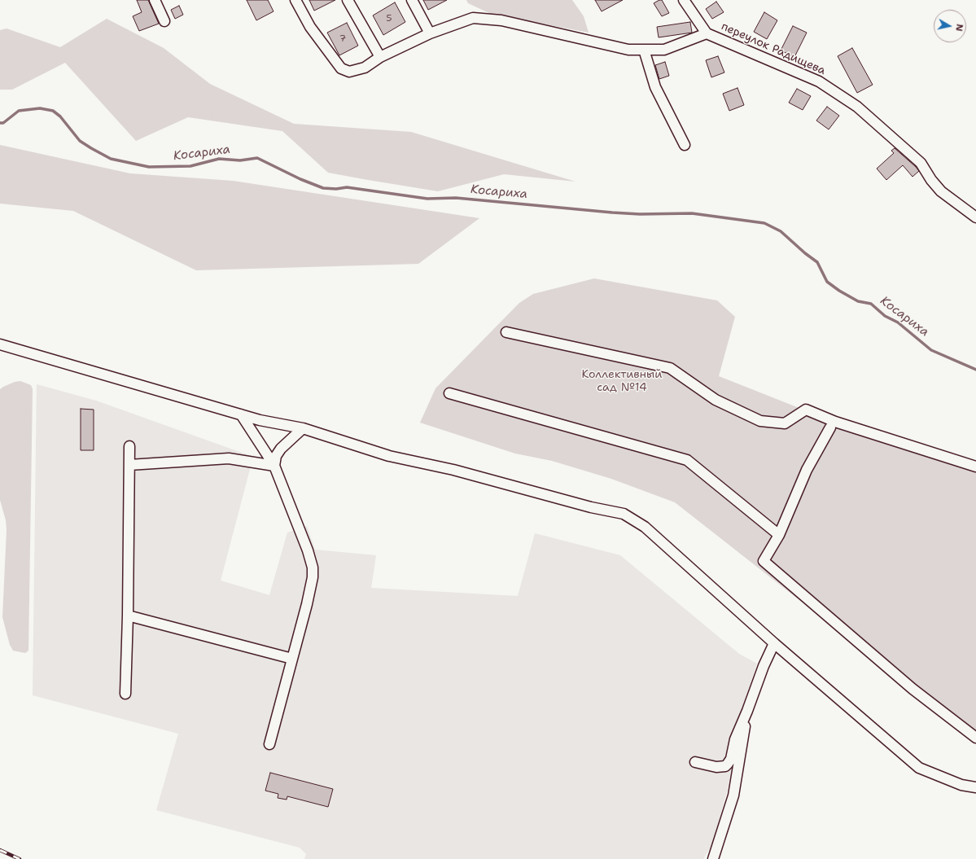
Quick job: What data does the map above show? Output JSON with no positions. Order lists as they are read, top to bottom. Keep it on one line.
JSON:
{"streets":{"street":["переулок Радищева"]},"water":["Косариха"],"parks":["Коллективный сад №14"],"house_numbers":["5","7"],"north":"right"}
